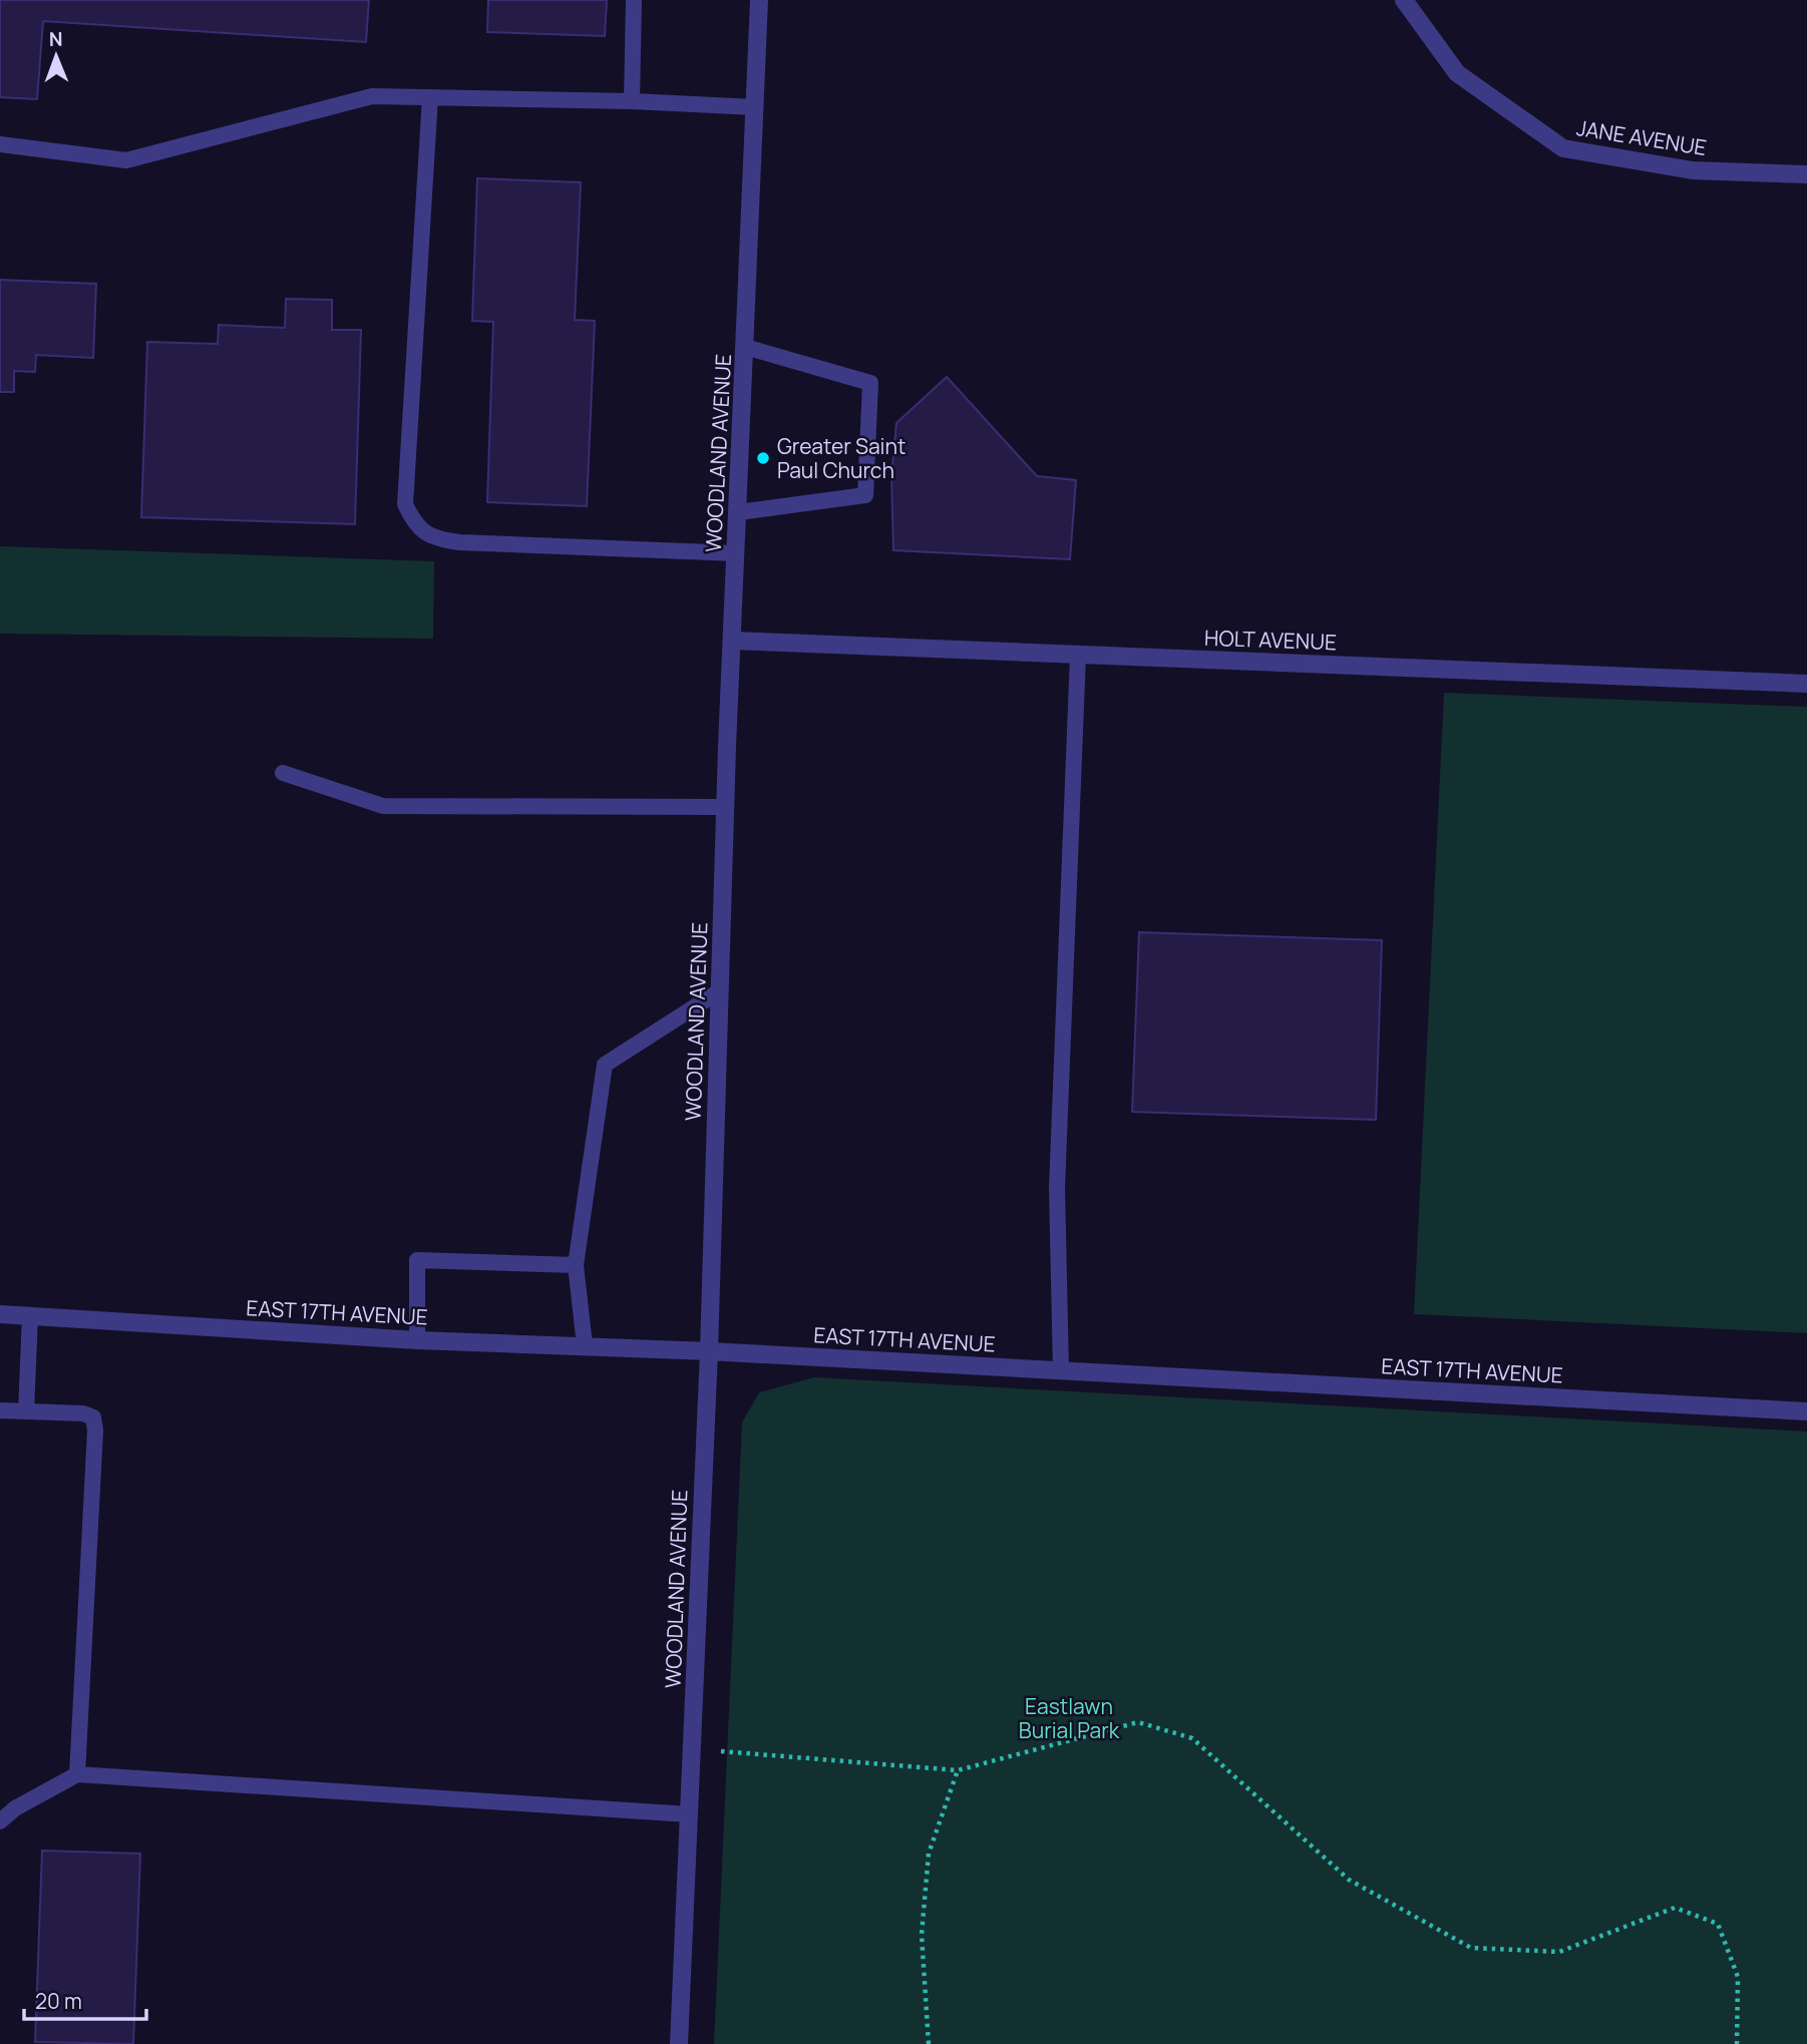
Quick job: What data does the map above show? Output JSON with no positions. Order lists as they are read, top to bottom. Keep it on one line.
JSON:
{"streets":{"street":["JANE AVENUE","WOODLAND AVENUE","HOLT AVENUE","EAST 17TH AVENUE"]},"crossings":[["WOODLAND AVENUE","HOLT AVENUE"],["WOODLAND AVENUE","EAST 17TH AVENUE"]],"parks":["Eastlawn Burial Park"],"places":["Greater Saint Paul Church"],"scale_bar":"20 m","north":"top"}
